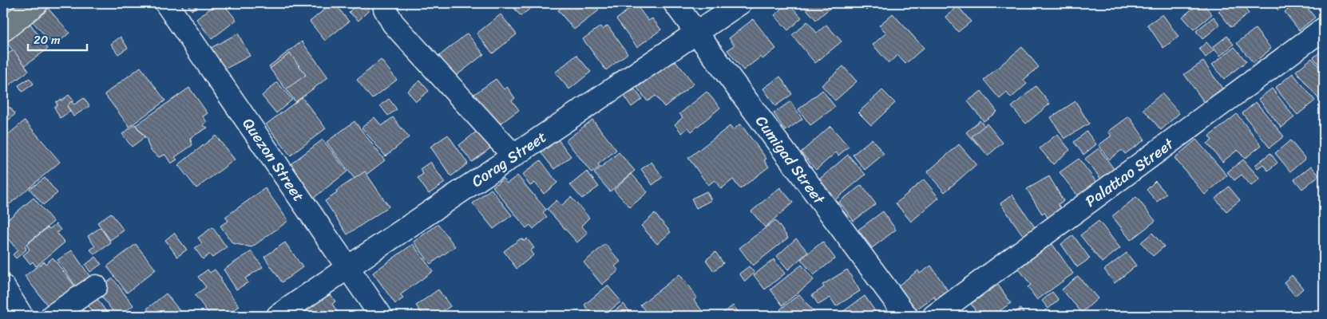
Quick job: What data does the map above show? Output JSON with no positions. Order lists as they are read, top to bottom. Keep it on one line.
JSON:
{"streets":{"street":["Corag Street","Quezon Street","Cumigad Street","Palattao Street"]},"crossings":[["Corag Street","Quezon Street"],["Corag Street","Cumigad Street"]],"scale_bar":"20 m"}
